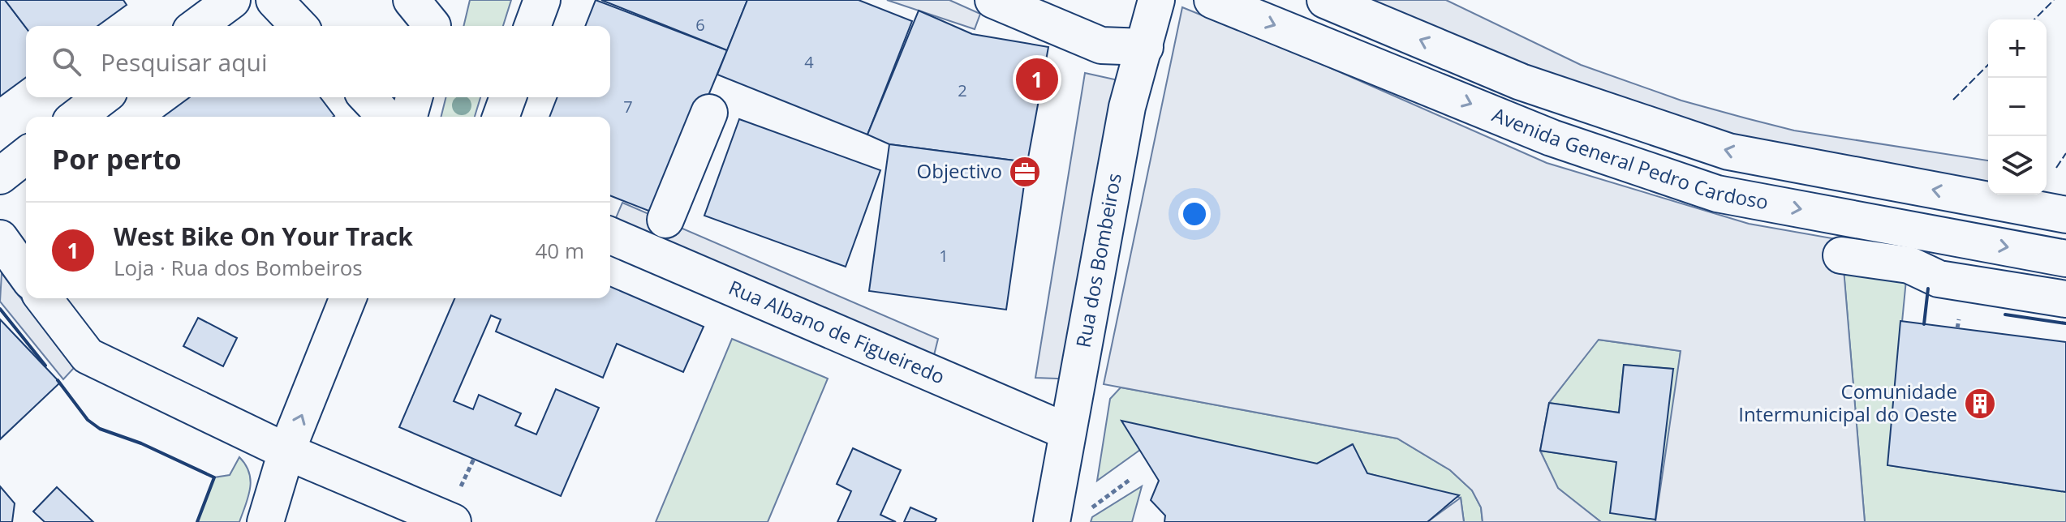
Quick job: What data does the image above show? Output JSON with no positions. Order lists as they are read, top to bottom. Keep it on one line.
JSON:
{"streets":{"street":["Avenida General Pedro Cardoso","Rua dos Bombeiros","Rua Albano de Figueiredo"]},"crossings":[["Rua dos Bombeiros","Rua Albano de Figueiredo"]],"places":{"office":["Objectivo"],"building":["Comunidade Intermunicipal do Oeste"]},"house_numbers":["6","4","2","7","1"],"page":{"map_buttons":["+","−"],"search":"Pesquisar aqui","pins":"1","heading":"Por perto","list":[{"mark":"1","name":"West Bike On Your Track","note":"Loja · Rua dos Bombeiros","value":"40 m"}]}}
